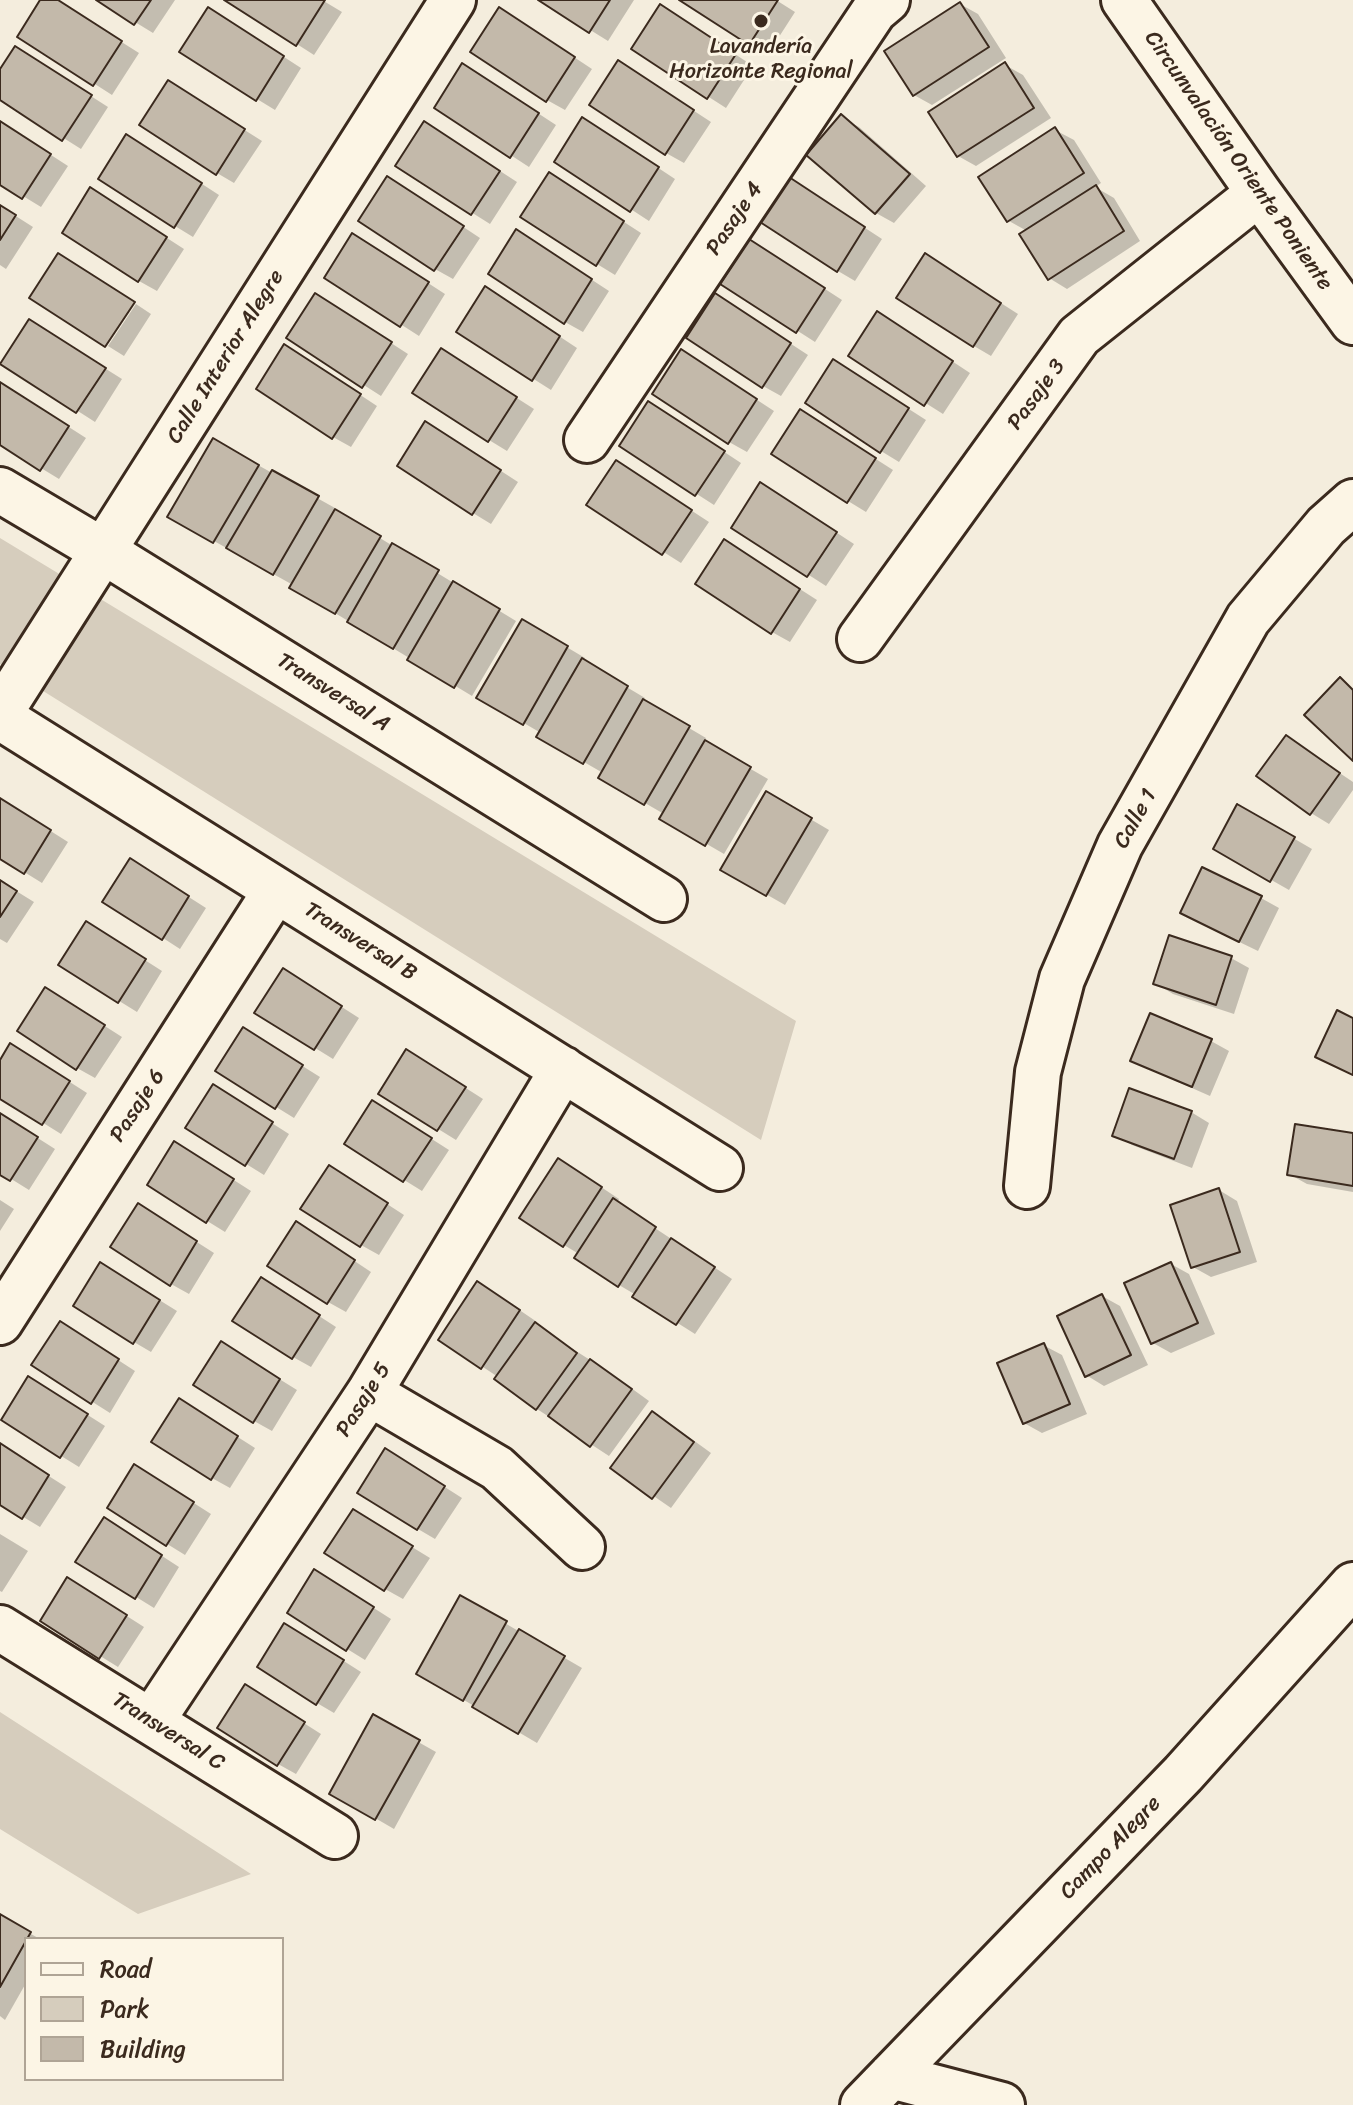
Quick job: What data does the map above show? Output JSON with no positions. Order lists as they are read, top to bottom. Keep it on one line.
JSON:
{"streets":{"street":["Circunvalación Oriente Poniente","Pasaje 4","Calle Interior Alegre","Pasaje 3","Transversal A","Calle 1","Transversal B","Pasaje 6","Pasaje 5","Transversal C","Campo Alegre"]},"crossings":[["Circunvalación Oriente Poniente","Pasaje 3"],["Calle Interior Alegre","Transversal A"],["Calle Interior Alegre","Transversal B"],["Transversal B","Pasaje 6"],["Transversal B","Pasaje 5"],["Pasaje 5","Transversal C"]],"places":["Lavandería Horizonte Regional"],"legend":["Road","Park","Building"]}
